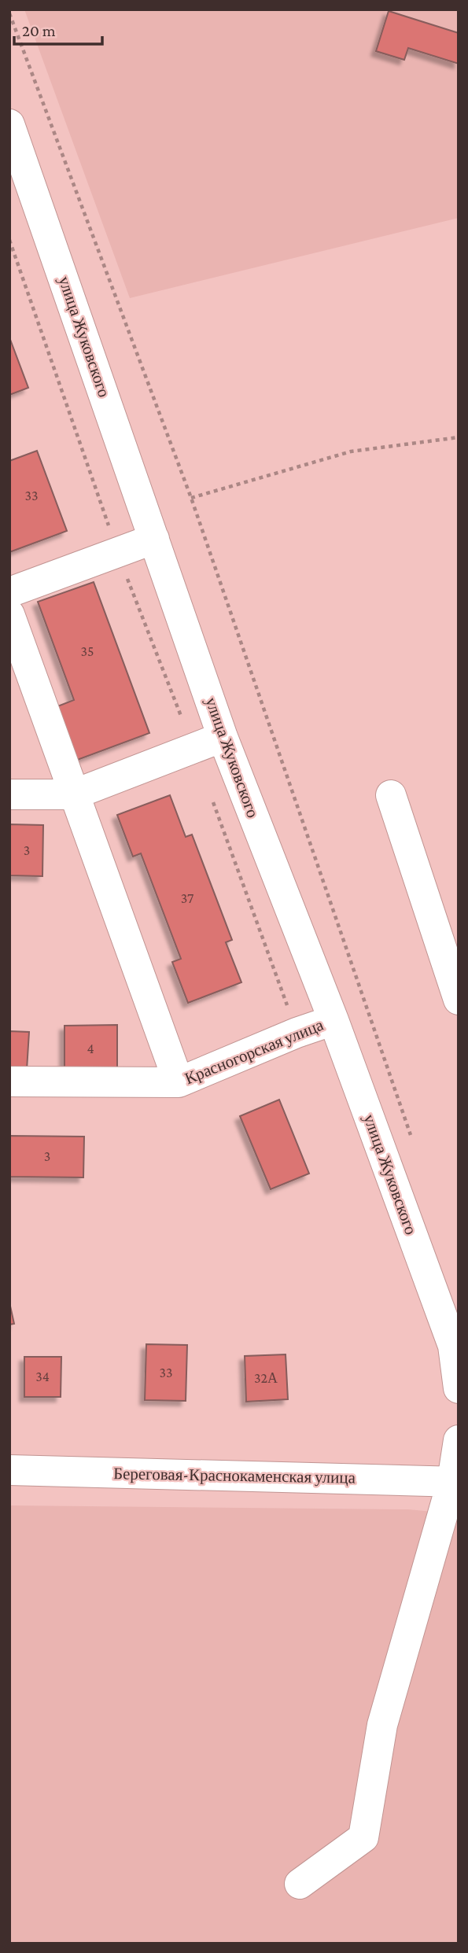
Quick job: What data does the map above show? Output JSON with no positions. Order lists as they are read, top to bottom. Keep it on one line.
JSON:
{"streets":{"street":["улица Жуковского","Красногорская улица","Береговая-Краснокаменская улица"]},"crossings":[["улица Жуковского","Красногорская улица"]],"house_numbers":["33","35","3","37","4","3","33","34","32А"],"scale_bar":"20 m"}
